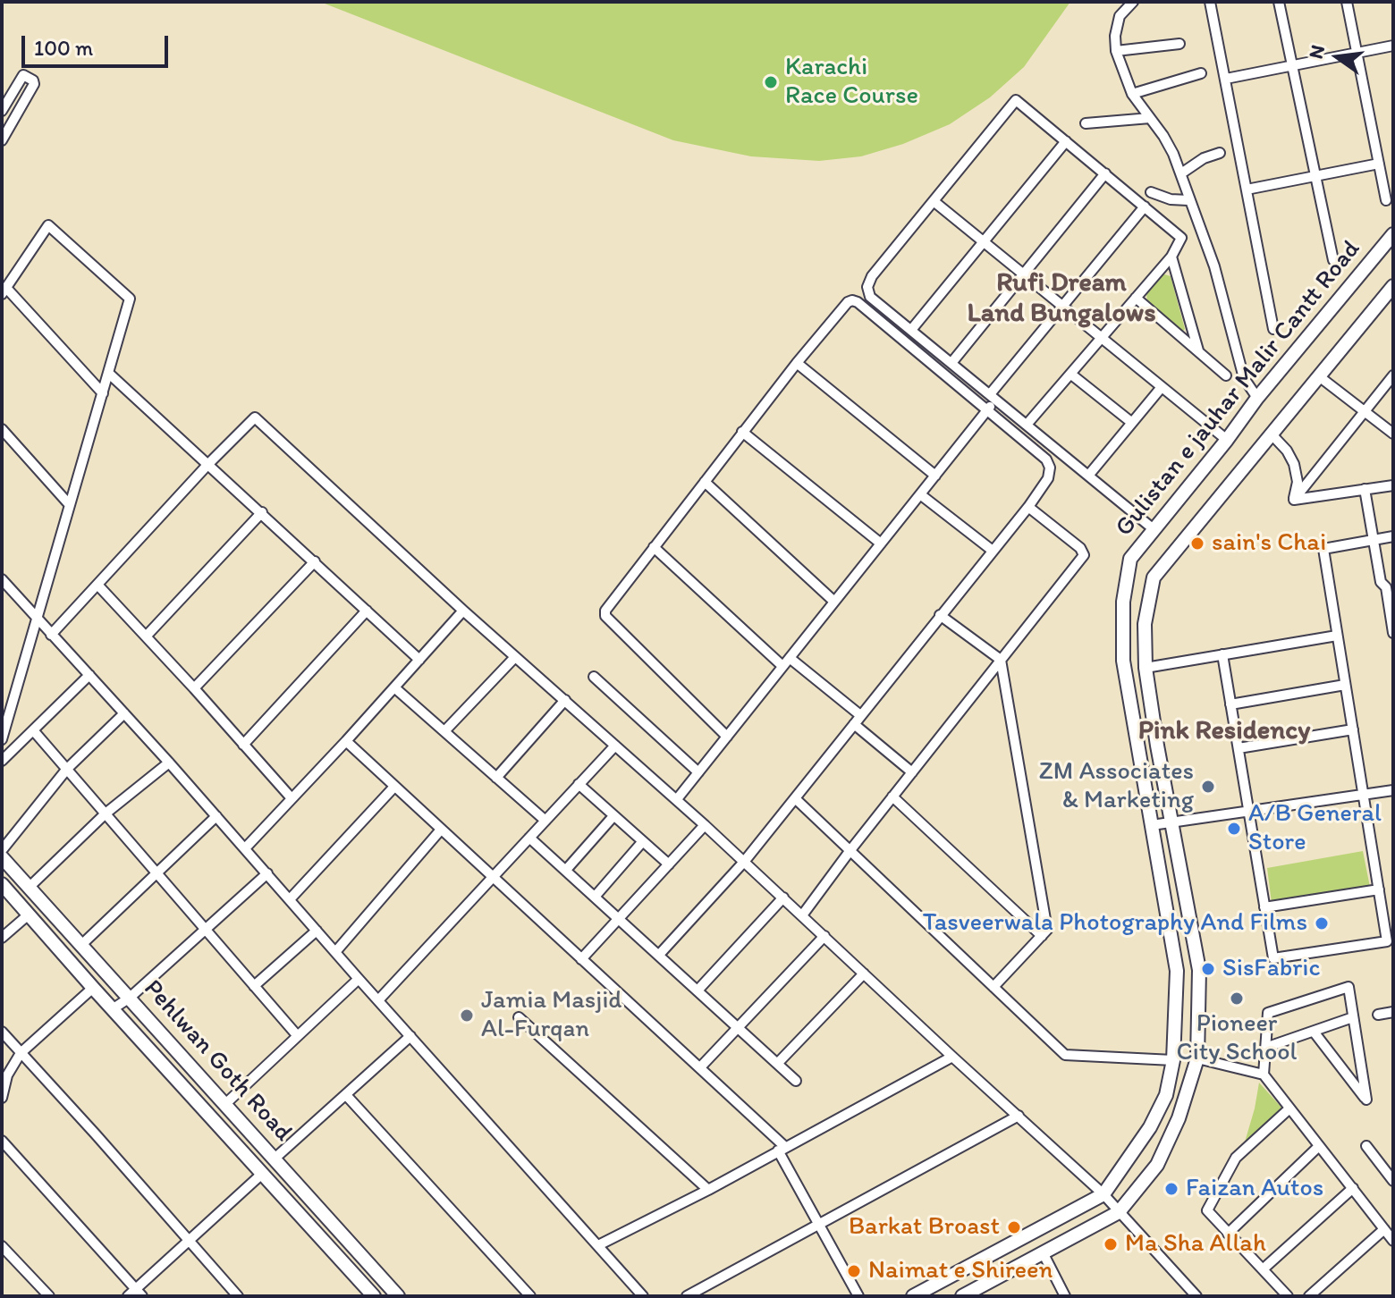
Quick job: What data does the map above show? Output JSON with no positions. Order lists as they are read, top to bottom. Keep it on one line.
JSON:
{"streets":{"main road":["Gulistan e jauhar Malir Cantt Road","Pehlwan Goth Road"]},"districts":["Rufi Dream Land Bungalows","Pink Residency"],"places":["Karachi Race Course","sain's Chai","ZM Associates & Marketing","A/B General Store","Tasveerwala Photography And Films","SisFabric","Pioneer City School","Jamia Masjid Al-Furqan","Faizan Autos","Barkat Broast","Ma Sha Allah","Naimat e Shireen"],"scale_bar":"100 m","north":"left"}
